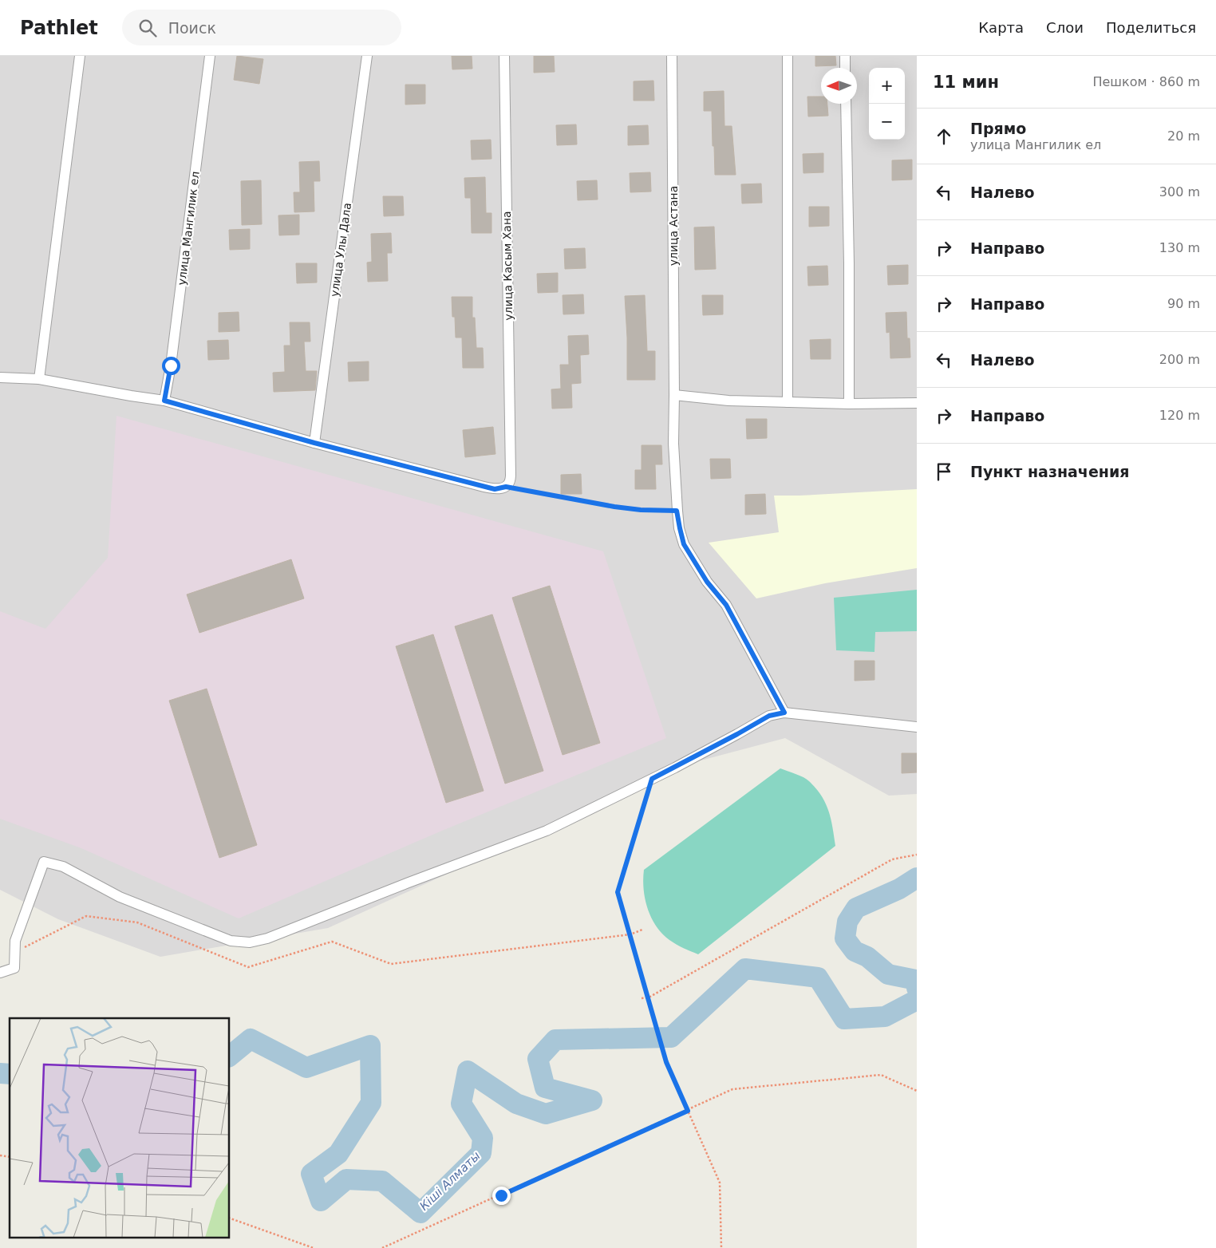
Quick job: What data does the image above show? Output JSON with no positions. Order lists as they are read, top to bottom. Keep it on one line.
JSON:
{"streets":{"street":["улица Астана","улица Мангилик ел","улица Улы Дала","улица Касым Хана"]},"water":["Кіші Алматы"],"north":"left","page":{"header":"Pathlet","search":"Поиск","nav":["Карта","Слои","Поделиться"],"heading":["11 мин","Пешком · 860 m"],"map_buttons":["+","−"],"list":[["Прямо","улица Мангилик ел","20 m"],["Налево","300 m"],["Направо","130 m"],["Направо","90 m"],["Налево","200 m"],["Направо","120 m"],"Пункт назначения"]}}
